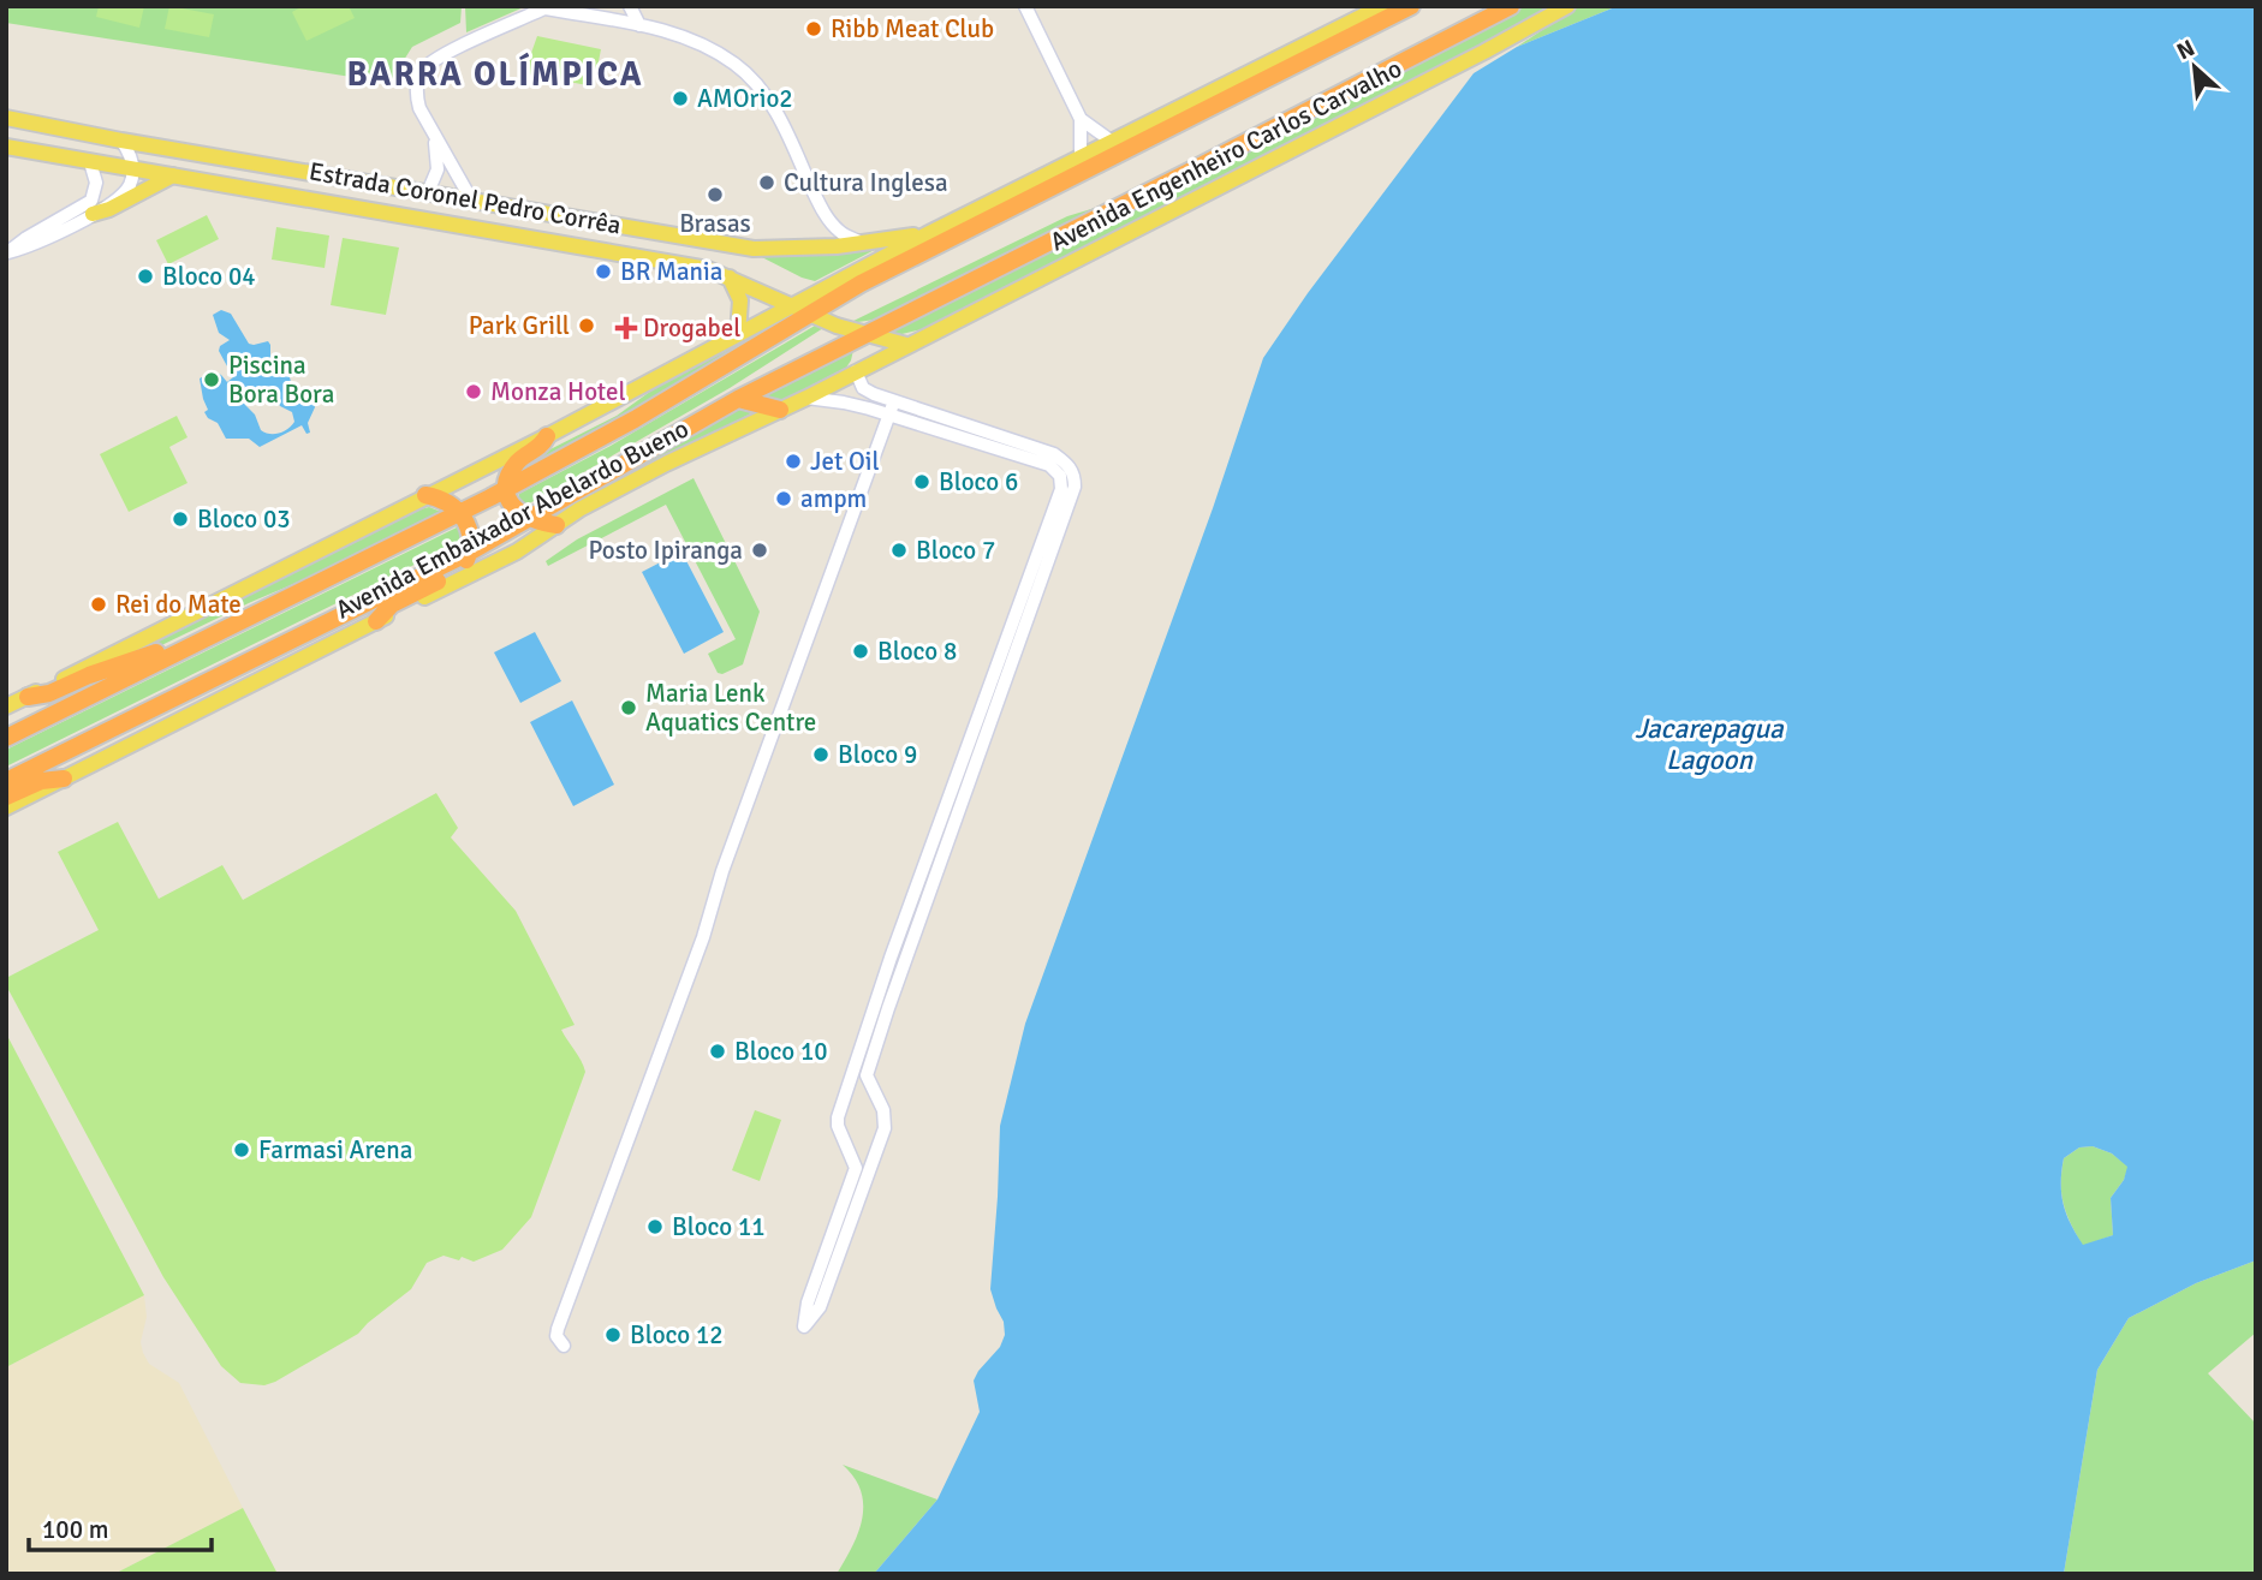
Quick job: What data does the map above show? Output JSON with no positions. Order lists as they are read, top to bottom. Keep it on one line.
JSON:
{"streets":{"highway":["Avenida Engenheiro Carlos Carvalho","Avenida Embaixador Abelardo Bueno"],"main road":["Estrada Coronel Pedro Corrêa"]},"crossings":[["Avenida Engenheiro Carlos Carvalho","Estrada Coronel Pedro Corrêa"],["Avenida Engenheiro Carlos Carvalho","Avenida Embaixador Abelardo Bueno"],["Estrada Coronel Pedro Corrêa","Avenida Embaixador Abelardo Bueno"]],"districts":["BARRA OLÍMPICA"],"water":["Jacarepagua Lagoon"],"places":{"other":["Ribb Meat Club","AMOrio2","Cultura Inglesa","Brasas","BR Mania","Bloco 04","Park Grill","Piscina Bora Bora","Monza Hotel","Jet Oil","Bloco 6","ampm","Bloco 03","Posto Ipiranga","Bloco 7","Rei do Mate","Bloco 8","Maria Lenk Aquatics Centre","Bloco 9","Bloco 10","Farmasi Arena","Bloco 11","Bloco 12"],"health":["Drogabel"]},"scale_bar":"100 m","north":"top left"}
